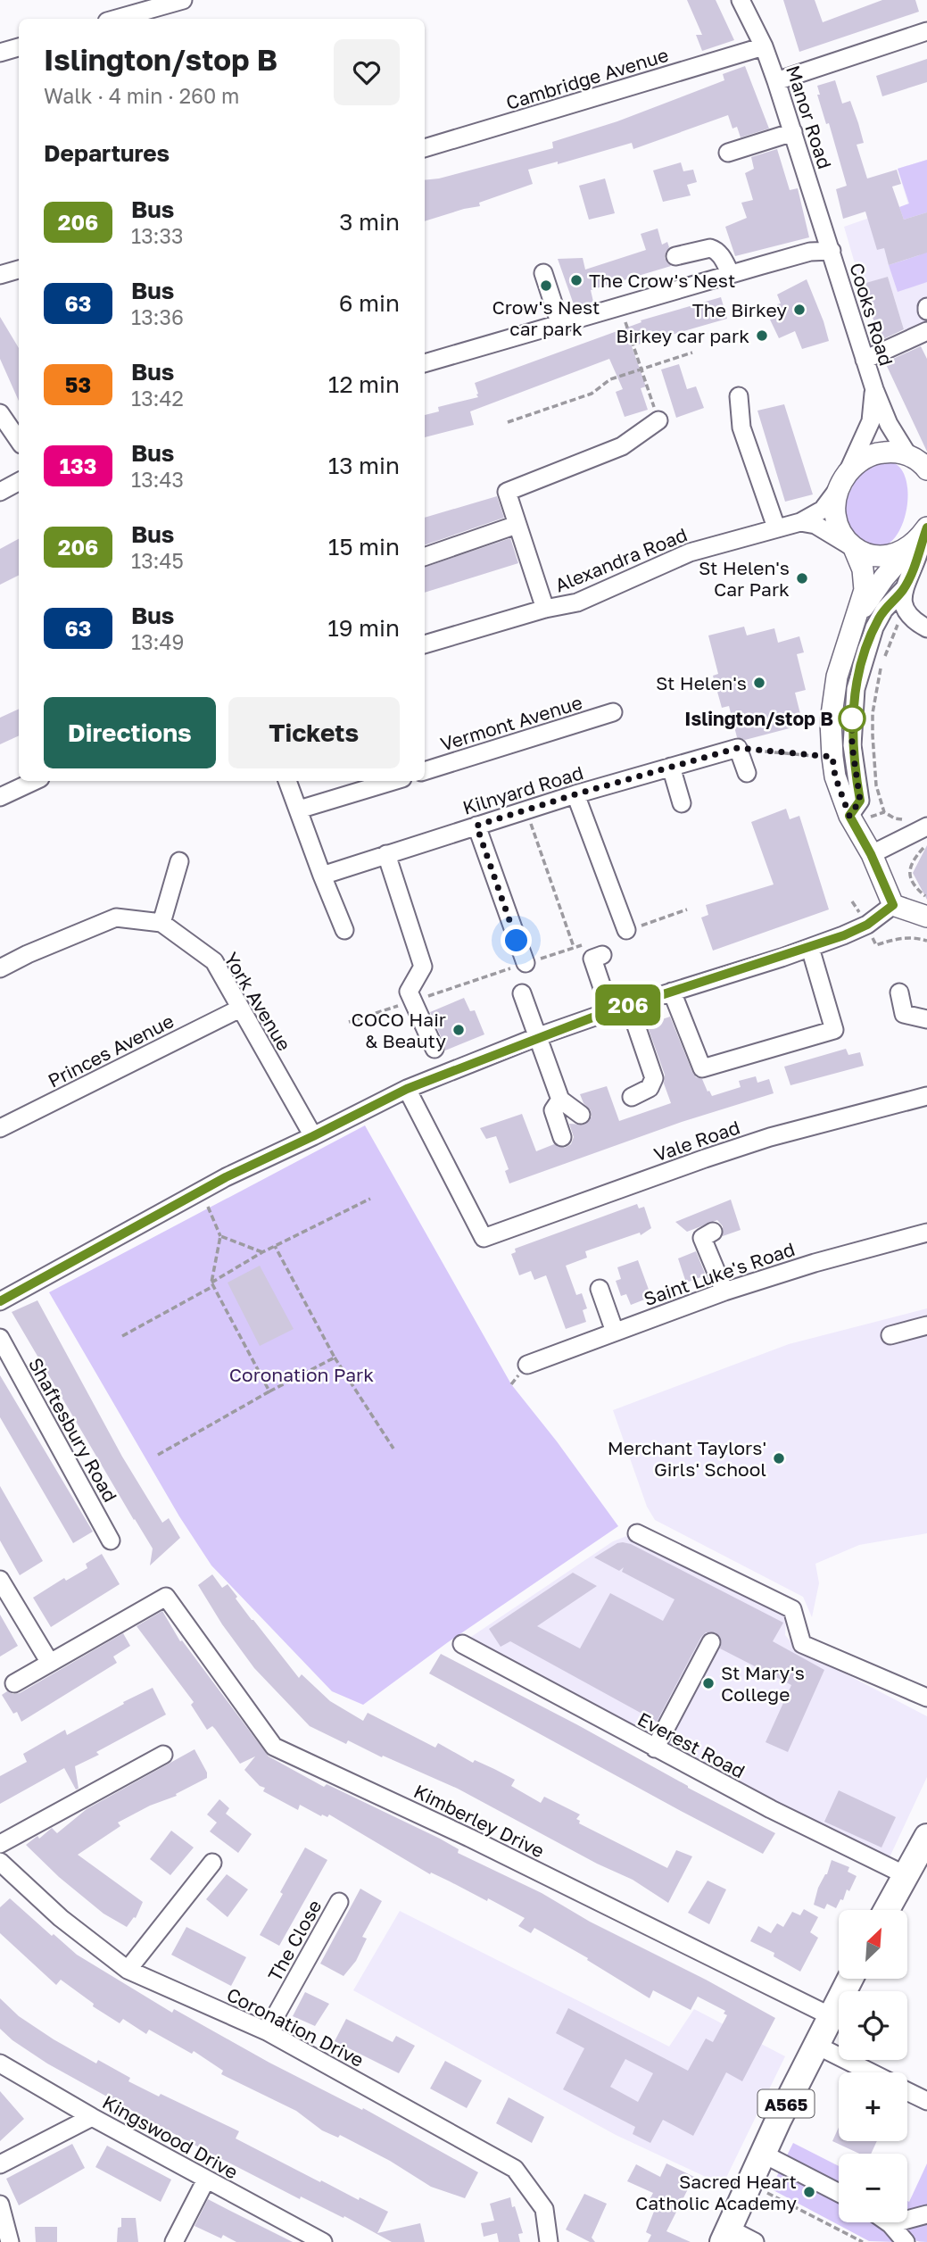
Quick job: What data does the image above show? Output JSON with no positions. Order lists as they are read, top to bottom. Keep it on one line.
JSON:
{"streets":{"highway":["A565"],"street":["Cambridge Avenue","Manor Road","Cooks Road","Alexandra Road","Vermont Avenue","Kilnyard Road","York Avenue","Princes Avenue","Vale Road","Saint Luke's Road","Shaftesbury Road","Everest Road","Kimberley Drive","The Close","Coronation Drive","Kingswood Drive"]},"crossings":[["Cambridge Avenue","Manor Road"],["Manor Road","Cooks Road"],["Cooks Road","Alexandra Road"],["York Avenue","Princes Avenue"],["Kimberley Drive","A565"],["The Close","Coronation Drive"]],"parks":["Coronation Park"],"places":["The Crow's Nest","Crow's Nest car park","The Birkey","Birkey car park","St Helen's Car Park","St Helen's","Islington/stop B","COCO Hair & Beauty","Merchant Taylors' Girls' School","St Mary's College","Sacred Heart Catholic Academy"],"lines":["bus line 206"],"north":"top right","page":{"on_map":"206","heading":[["Islington/stop B","Walk · 4 min · 260 m"],"Departures"],"list":[{"mark":"206","name":"Bus","note":"13:33","value":"3 min"},{"mark":"63","name":"Bus","note":"13:36","value":"6 min"},{"mark":"53","name":"Bus","note":"13:42","value":"12 min"},{"mark":"133","name":"Bus","note":"13:43","value":"13 min"},{"mark":"206","name":"Bus","note":"13:45","value":"15 min"},{"mark":"63","name":"Bus","note":"13:49","value":"19 min"}],"buttons":["Directions","Tickets"],"map_buttons":["+","−"]}}
